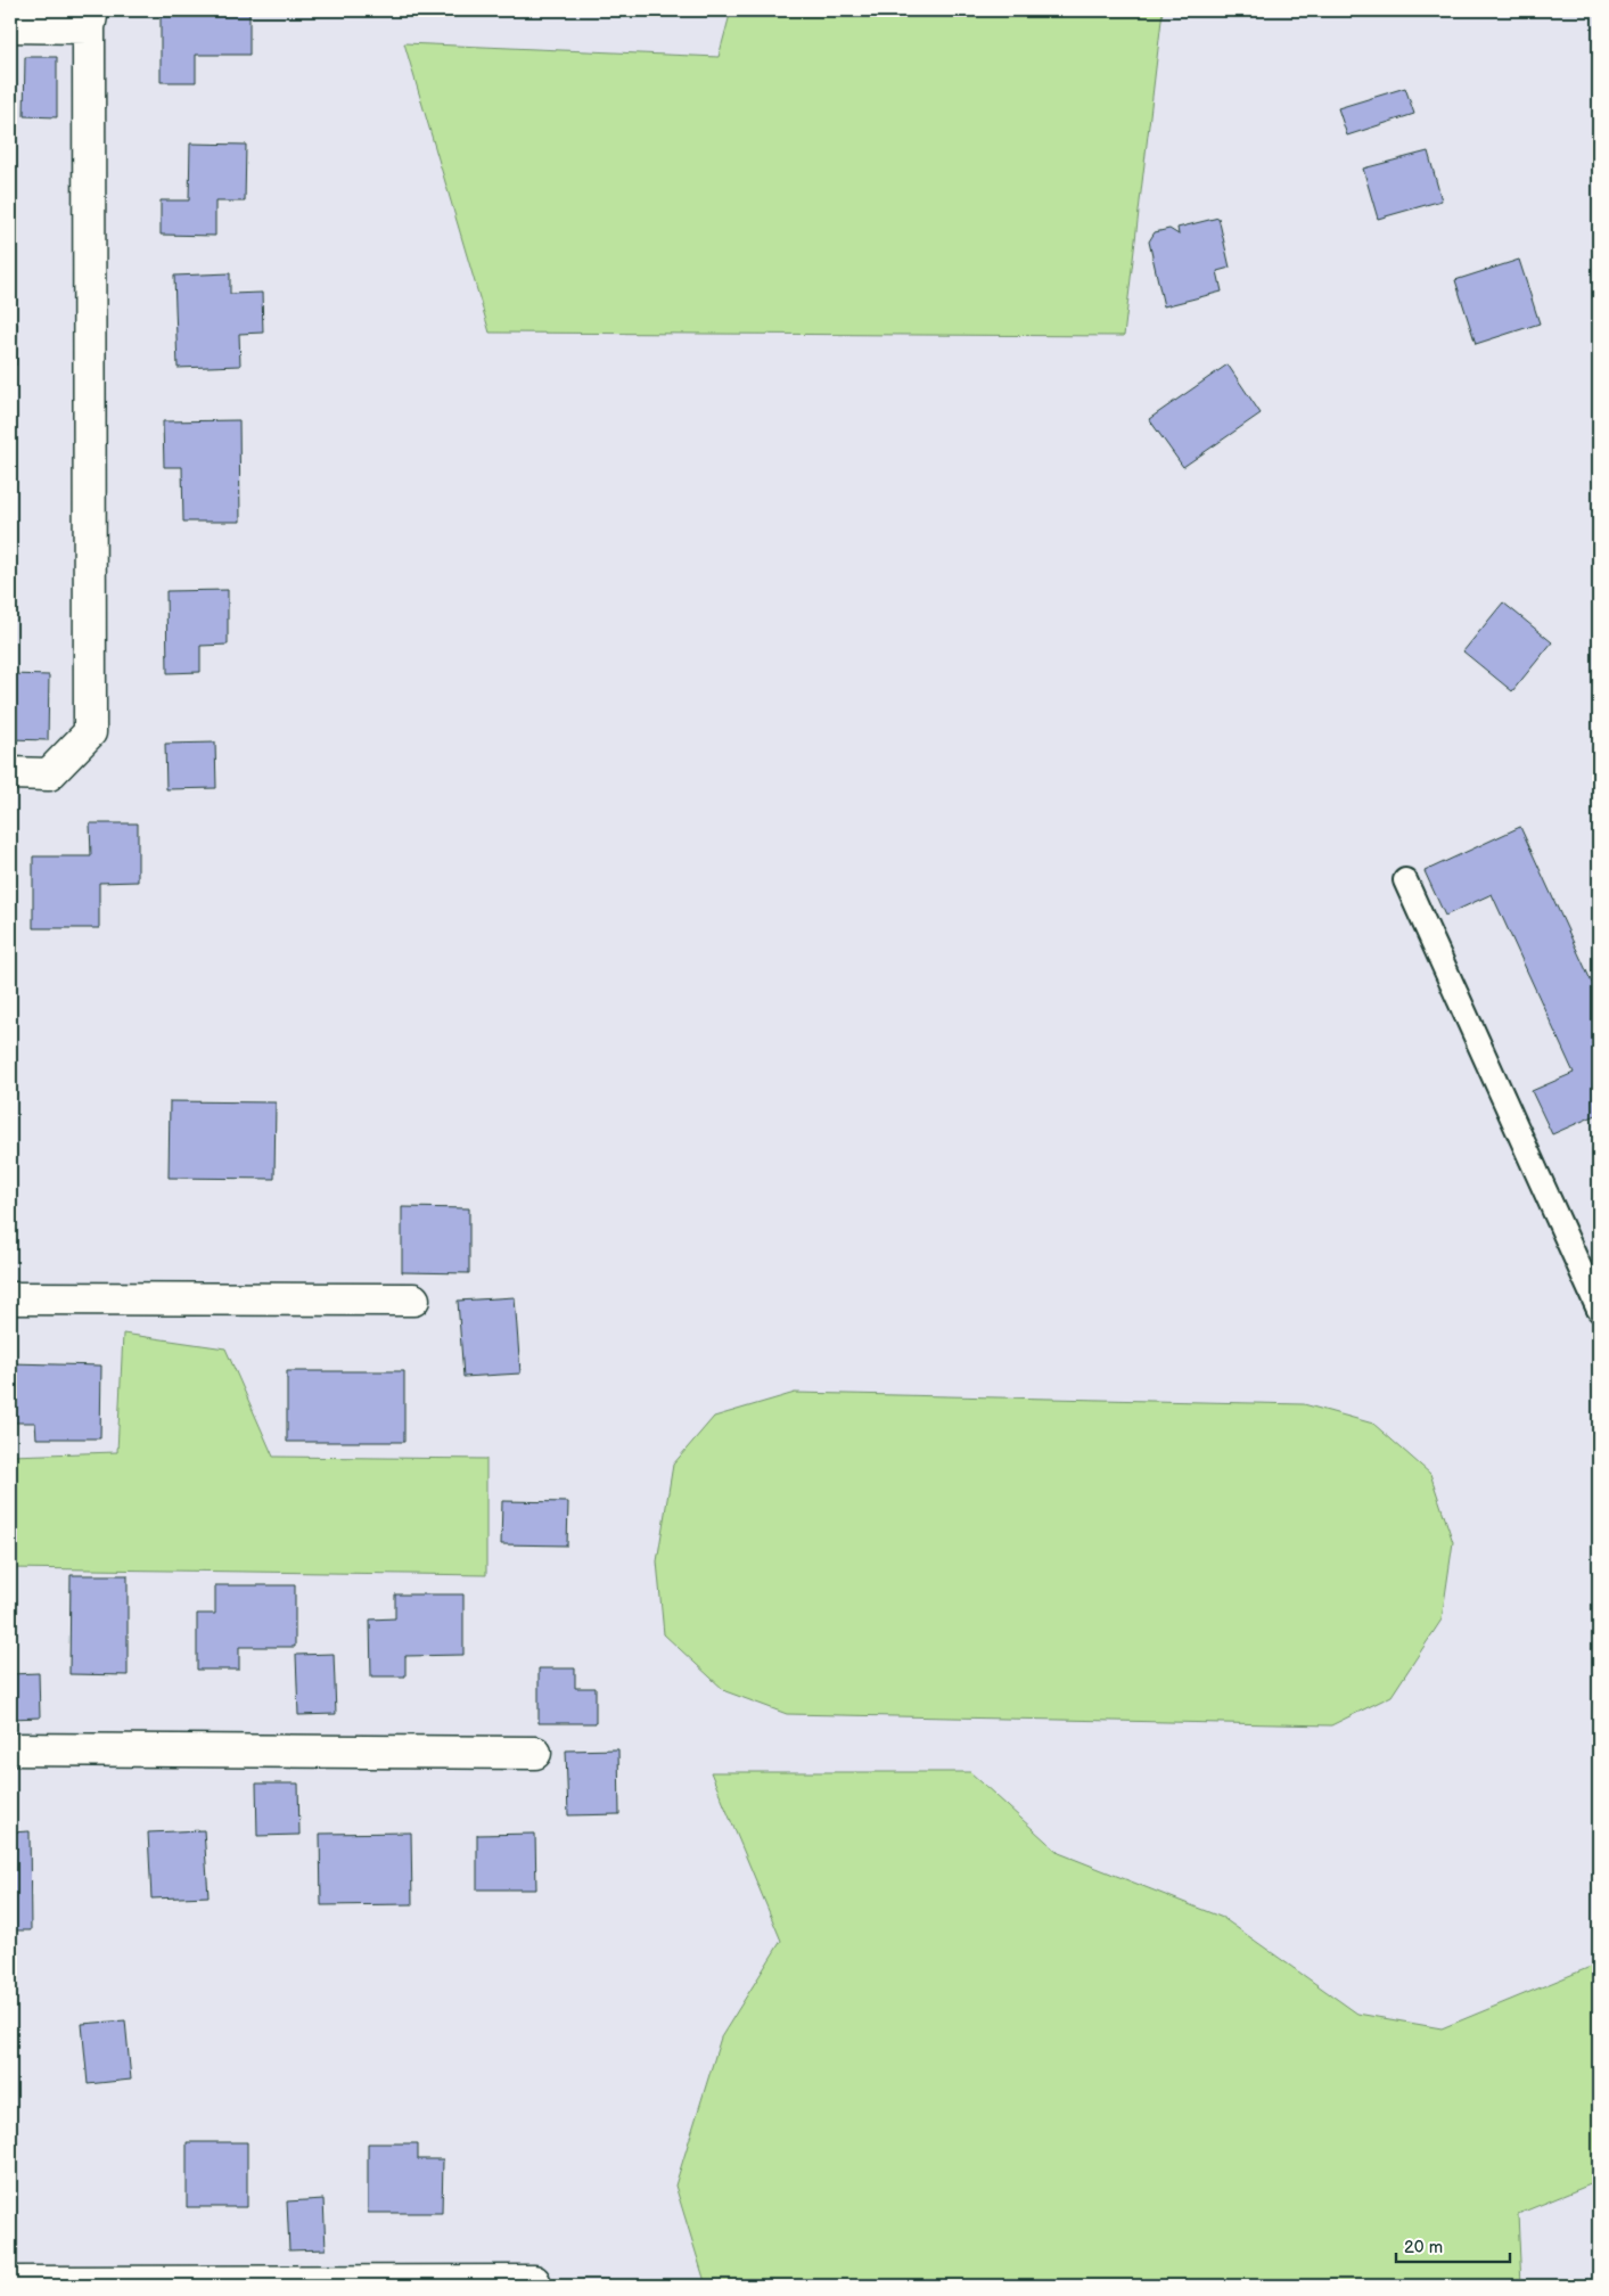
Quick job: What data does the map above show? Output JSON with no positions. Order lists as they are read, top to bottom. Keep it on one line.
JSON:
{"scale_bar":"20 m"}
